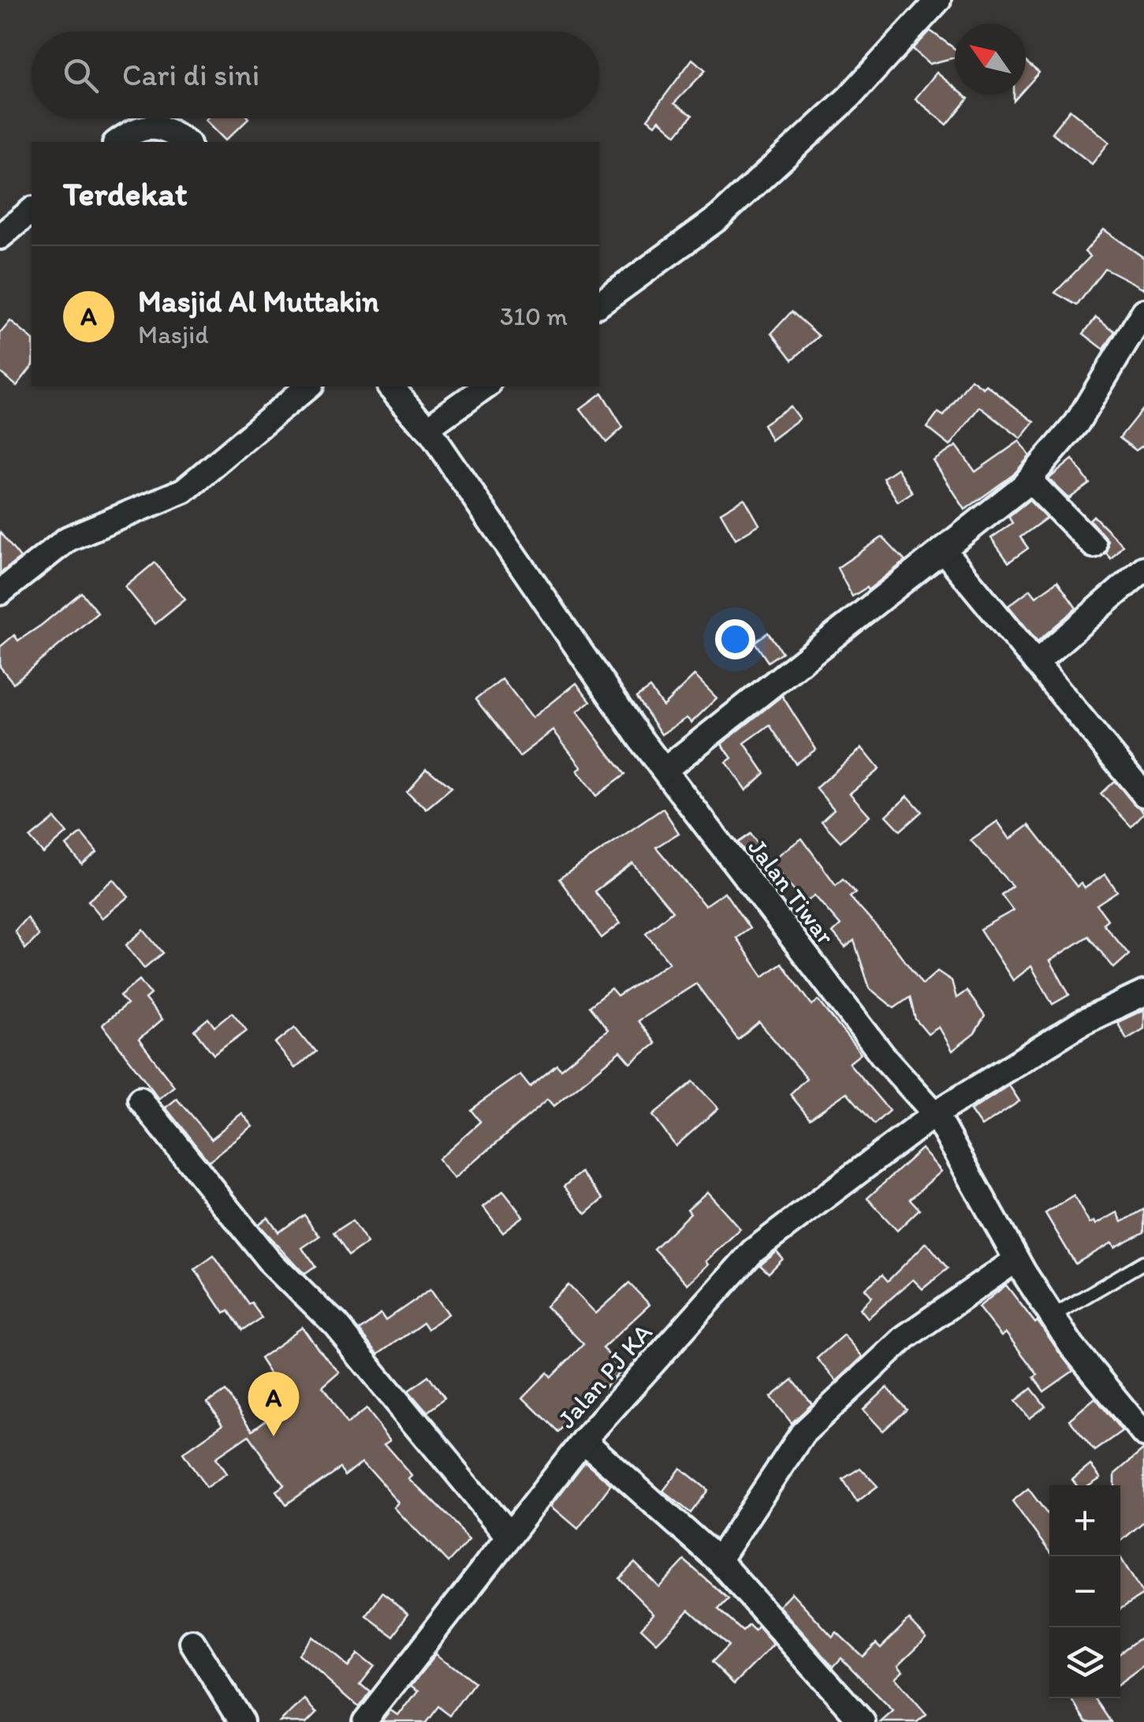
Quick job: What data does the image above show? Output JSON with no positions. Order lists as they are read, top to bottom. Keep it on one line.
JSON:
{"streets":{"street":["Jalan Tiwar","Jalan PJ KA"]},"crossings":[["Jalan Tiwar","Jalan PJ KA"]],"north":"top left","page":{"search":"Cari di sini","heading":"Terdekat","list":[{"mark":"A","name":"Masjid Al Muttakin","note":"Masjid","value":"310 m"}],"pins":"A","map_buttons":["+","−"]}}
